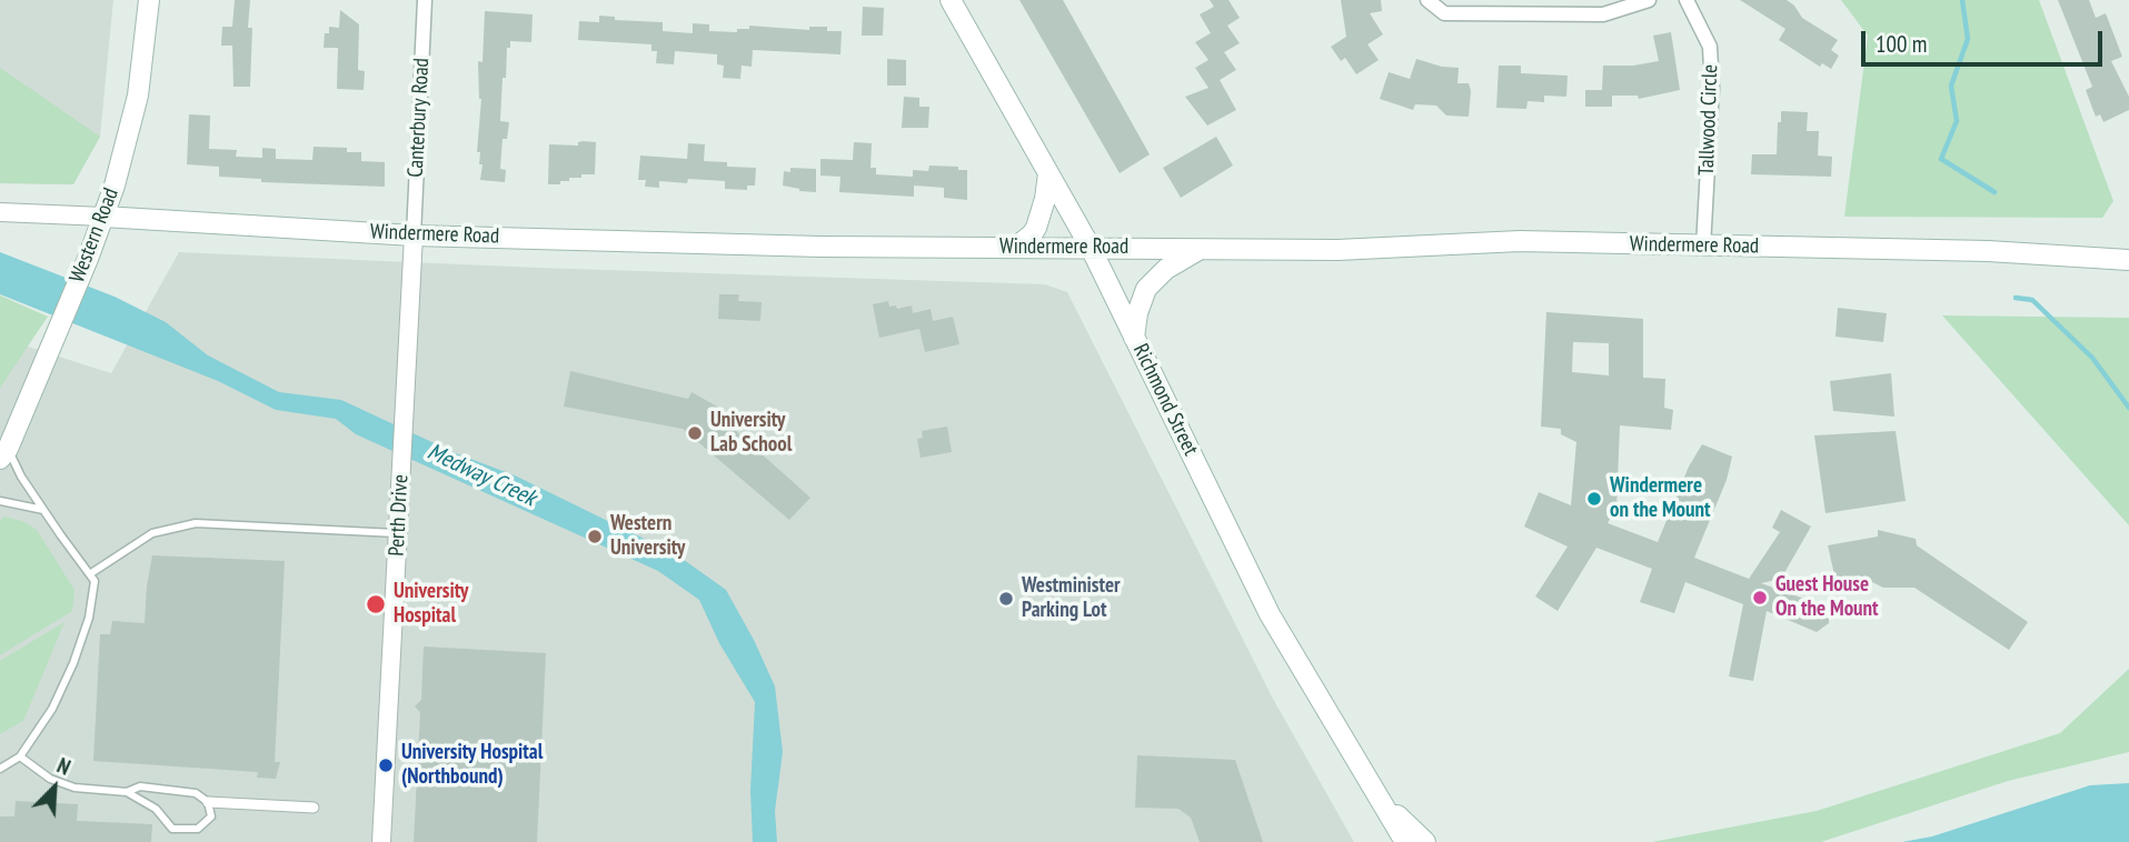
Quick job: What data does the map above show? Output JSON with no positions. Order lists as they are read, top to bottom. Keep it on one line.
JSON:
{"streets":{"main road":["Windermere Road","Western Road","Richmond Street"],"street":["Canterbury Road","Tallwood Circle","Perth Drive"]},"crossings":[["Canterbury Road","Windermere Road"],["Canterbury Road","Perth Drive"],["Tallwood Circle","Windermere Road"],["Windermere Road","Western Road"],["Windermere Road","Richmond Street"],["Windermere Road","Perth Drive"]],"water":["Medway Creek"],"places":["University Lab School","Windermere on the Mount","Western University","Guest House On the Mount","Westminister Parking Lot","University Hospital","University Hospital (Northbound)"],"scale_bar":"100 m","north":"top right"}
